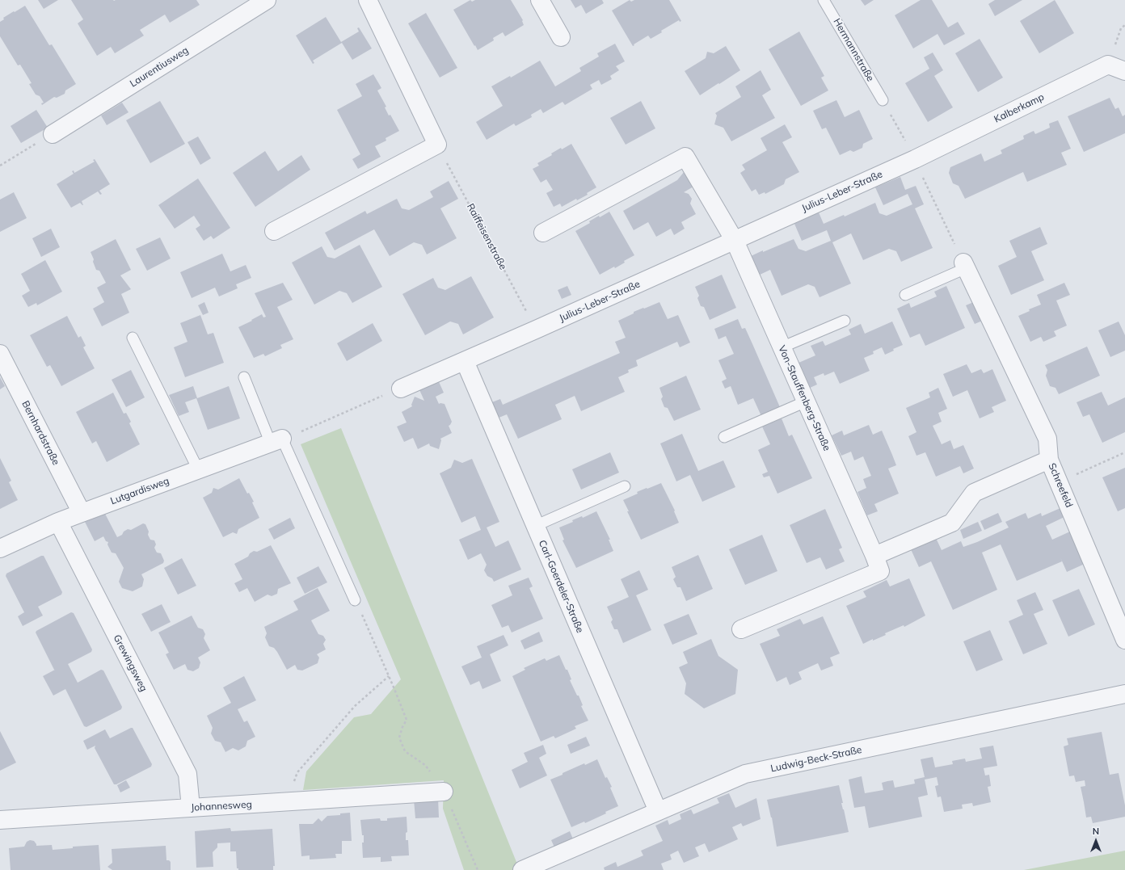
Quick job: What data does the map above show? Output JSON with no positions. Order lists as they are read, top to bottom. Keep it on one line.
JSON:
{"streets":{"street":["Laurentiusweg","Kalberkamp","Julius-Leber-Straße","Von-Stauffenberg-Straße","Bernhardstraße","Schreefeld","Lutgardisweg","Carl-Goerdeler-Straße","Grewingsweg","Ludwig-Beck-Straße","Johannesweg"],"lane":["Hermannstraße"],"path":["Raiffeisenstraße"]},"crossings":[["Kalberkamp","Julius-Leber-Straße"],["Julius-Leber-Straße","Raiffeisenstraße"],["Julius-Leber-Straße","Von-Stauffenberg-Straße"],["Julius-Leber-Straße","Carl-Goerdeler-Straße"],["Bernhardstraße","Lutgardisweg"],["Lutgardisweg","Grewingsweg"],["Carl-Goerdeler-Straße","Ludwig-Beck-Straße"],["Grewingsweg","Johannesweg"]],"north":"top"}
